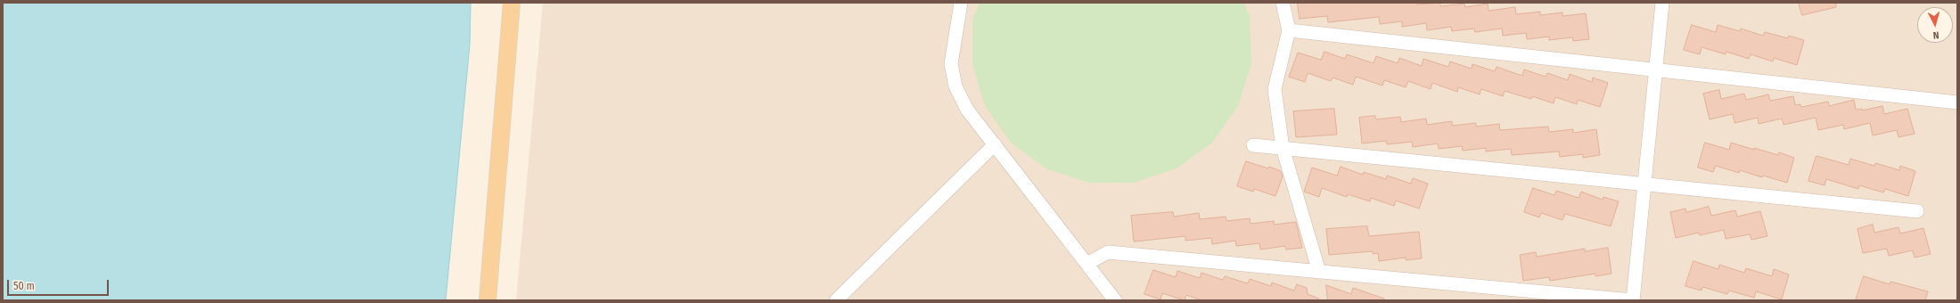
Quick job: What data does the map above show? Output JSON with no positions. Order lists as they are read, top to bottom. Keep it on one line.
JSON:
{"scale_bar":"50 m","north":"bottom"}
